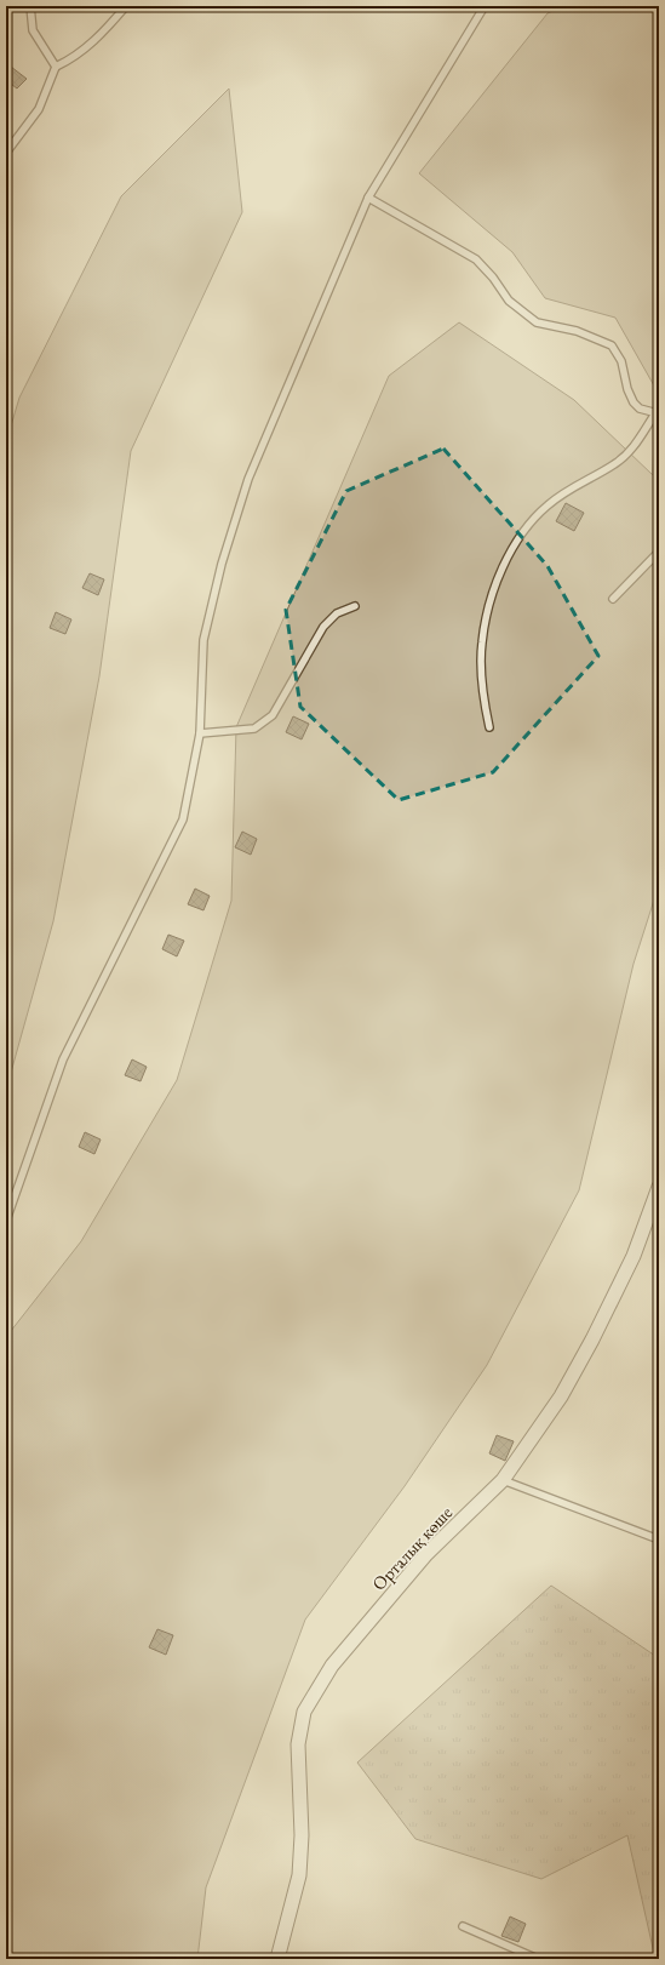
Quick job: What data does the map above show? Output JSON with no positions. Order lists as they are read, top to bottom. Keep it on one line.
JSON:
{"streets":{"street":["Орталық көше"]}}
